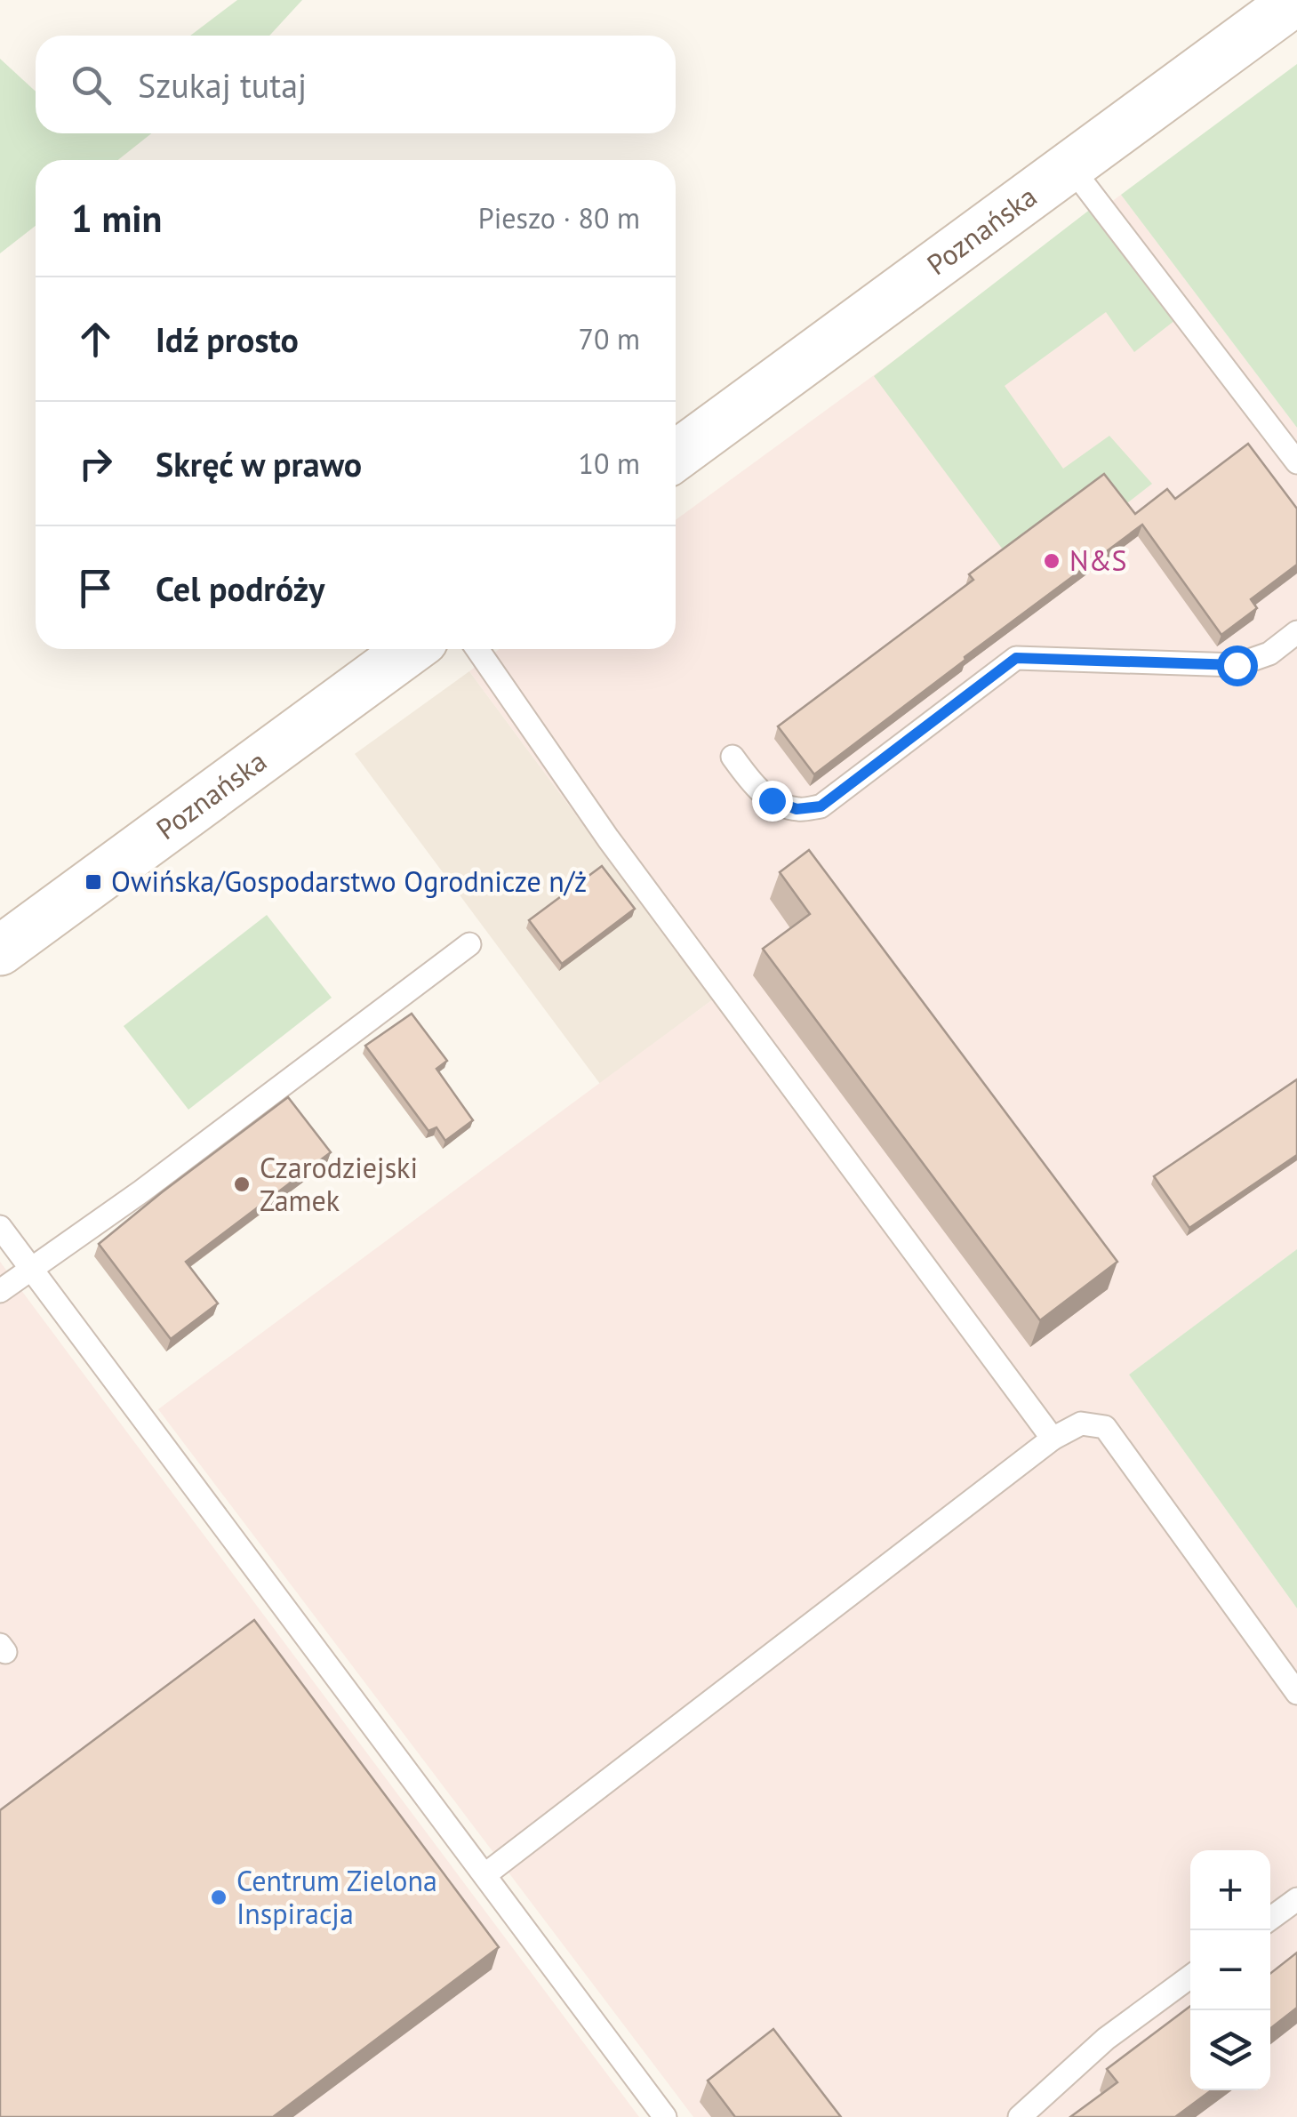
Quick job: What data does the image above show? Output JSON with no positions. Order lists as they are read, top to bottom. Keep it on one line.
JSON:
{"streets":{"main road":["Poznańska"]},"places":{"other":["N&S","Czarodziejski Zamek","Centrum Zielona Inspiracja"],"transit":["Owińska/Gospodarstwo Ogrodnicze n/ż"]},"page":{"search":"Szukaj tutaj","heading":["1 min","Pieszo · 80 m"],"list":[["Idź prosto","70 m"],["Skręć w prawo","10 m"],"Cel podróży"],"map_buttons":["+","−"]}}
